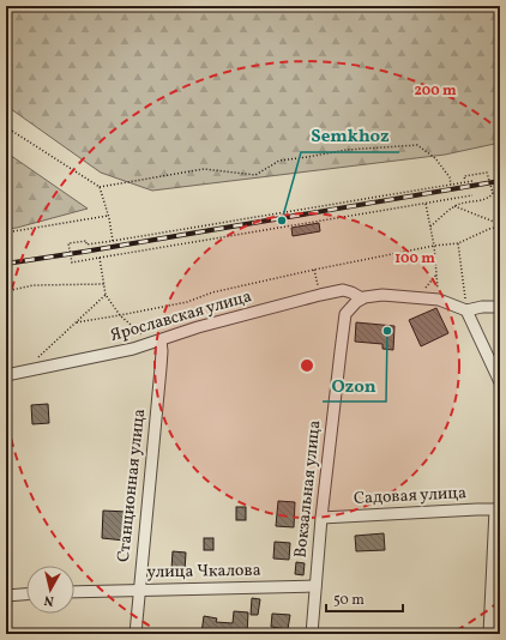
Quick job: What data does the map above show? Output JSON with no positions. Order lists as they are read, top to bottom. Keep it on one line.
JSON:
{"streets":{"street":["Ярославская улица","Станционная улица","Вокзальная улица","Садовая улица","улица Чкалова"]},"crossings":[["Ярославская улица","Станционная улица"],["Ярославская улица","Вокзальная улица"],["Станционная улица","улица Чкалова"],["Вокзальная улица","Садовая улица"],["Вокзальная улица","улица Чкалова"]],"places":["Semkhoz","Ozon"],"scale_bar":"50 m","north":"bottom","rings":["200 m","100 m"]}
